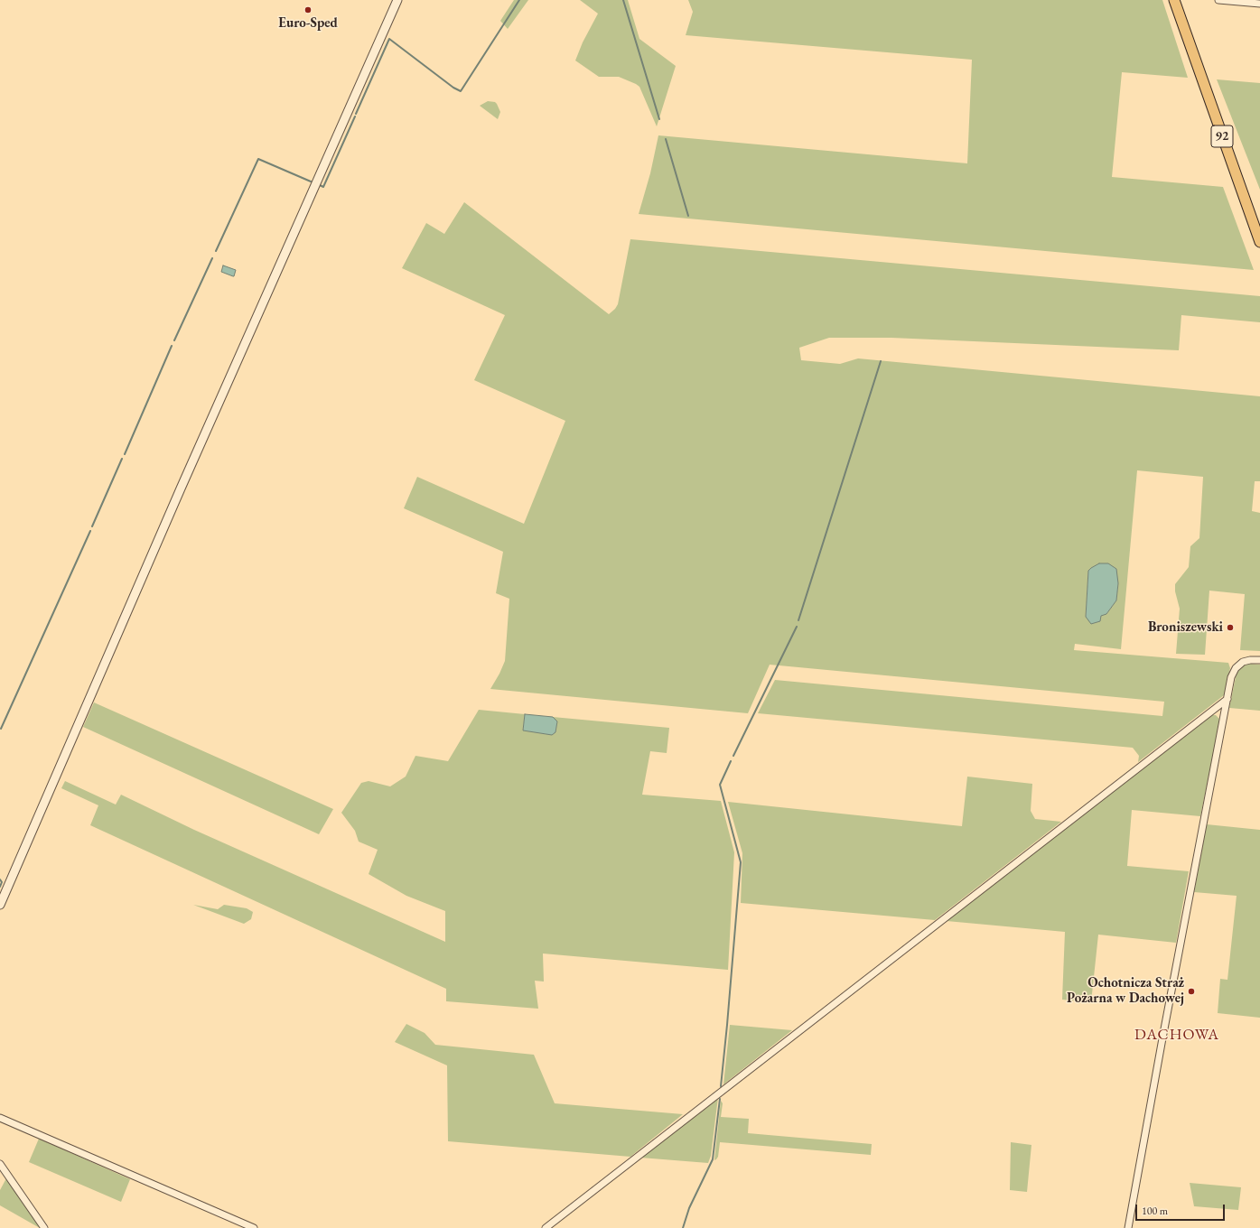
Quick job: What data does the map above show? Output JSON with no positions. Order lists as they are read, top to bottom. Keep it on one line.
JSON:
{"streets":{"main road":["92"]},"districts":["DACHOWA"],"places":["Euro-Sped","Broniszewski","Ochotnicza Straż Pożarna w Dachowej"],"scale_bar":"100 m"}
